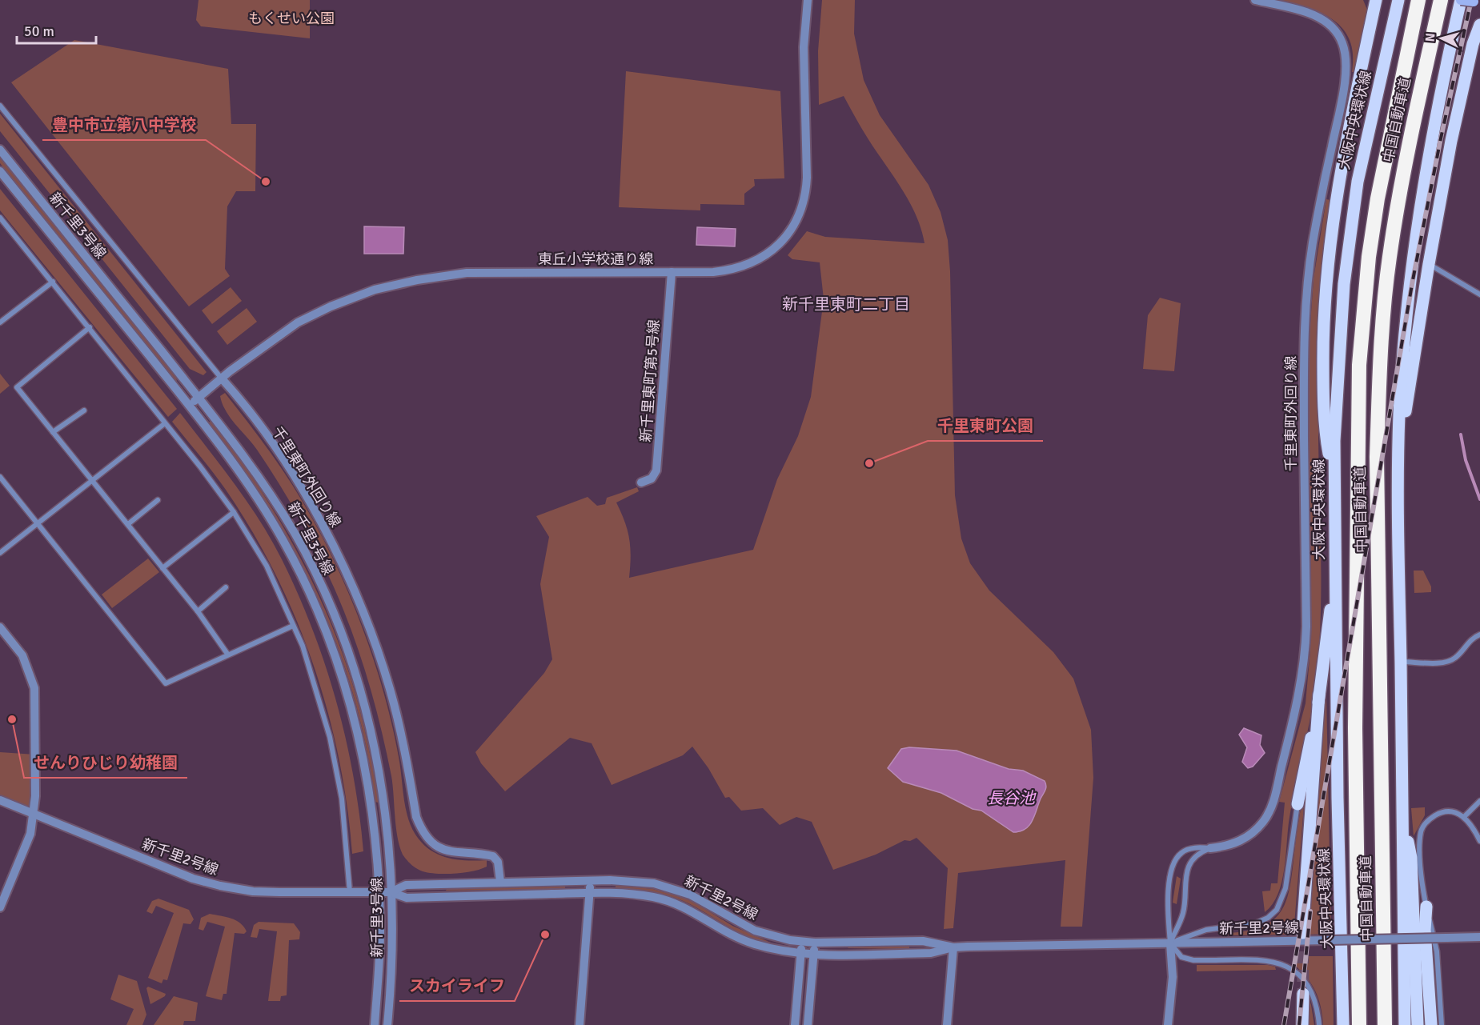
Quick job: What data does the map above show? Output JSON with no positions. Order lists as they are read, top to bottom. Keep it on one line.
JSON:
{"streets":{"highway":["中国自動車道"],"main road":["大阪中央環状線"],"street":["新千里3号線","東丘小学校通り線","新千里東町第5号線","千里東町外回り線","新千里2号線"]},"crossings":[["新千里3号線","東丘小学校通り線"],["新千里3号線","新千里2号線"],["東丘小学校通り線","新千里東町第5号線"],["東丘小学校通り線","千里東町外回り線"],["千里東町外回り線","新千里2号線"]],"districts":["新千里東町二丁目"],"water":["長谷池"],"parks":["もくせい公園"],"places":["豊中市立第八中学校","千里東町公園","せんりひじり幼稚園","スカイライフ"],"scale_bar":"50 m","north":"left"}
